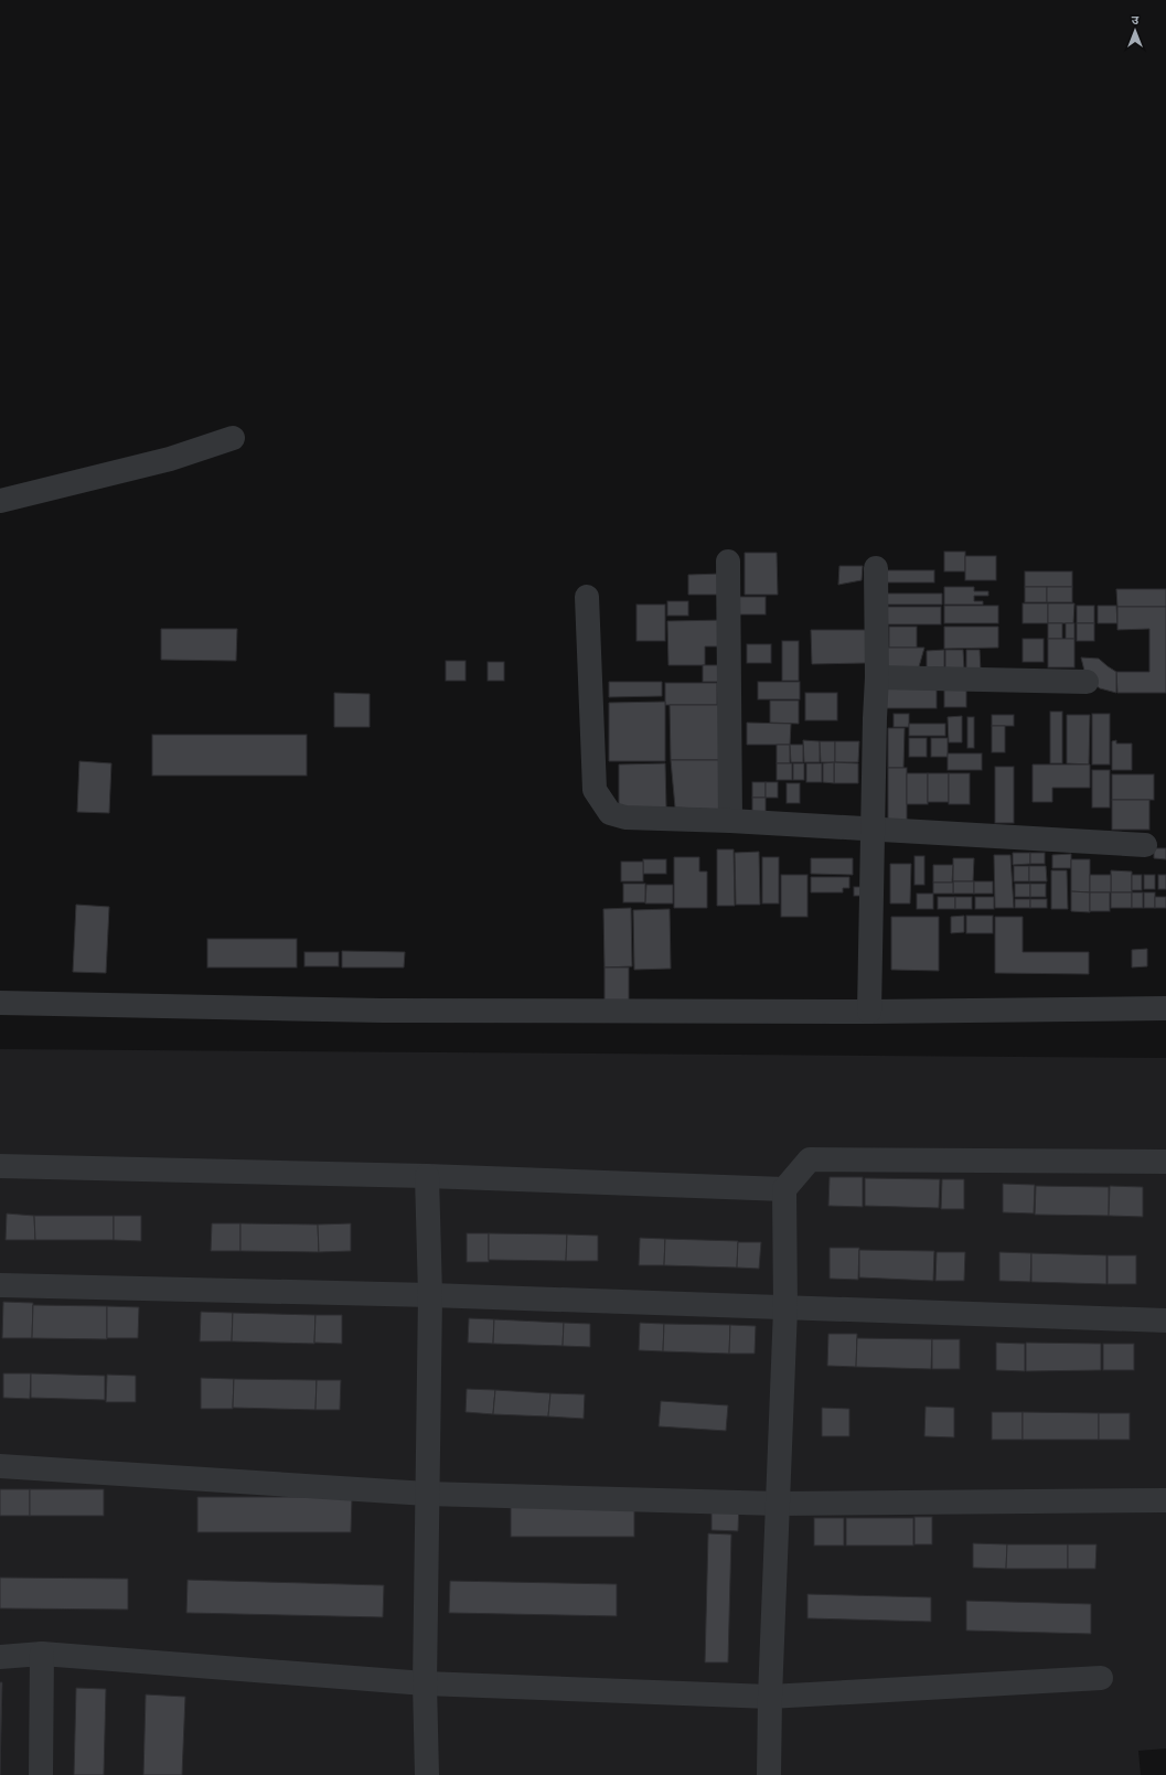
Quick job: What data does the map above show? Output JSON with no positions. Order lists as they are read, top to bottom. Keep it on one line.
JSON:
{"north":"top"}
